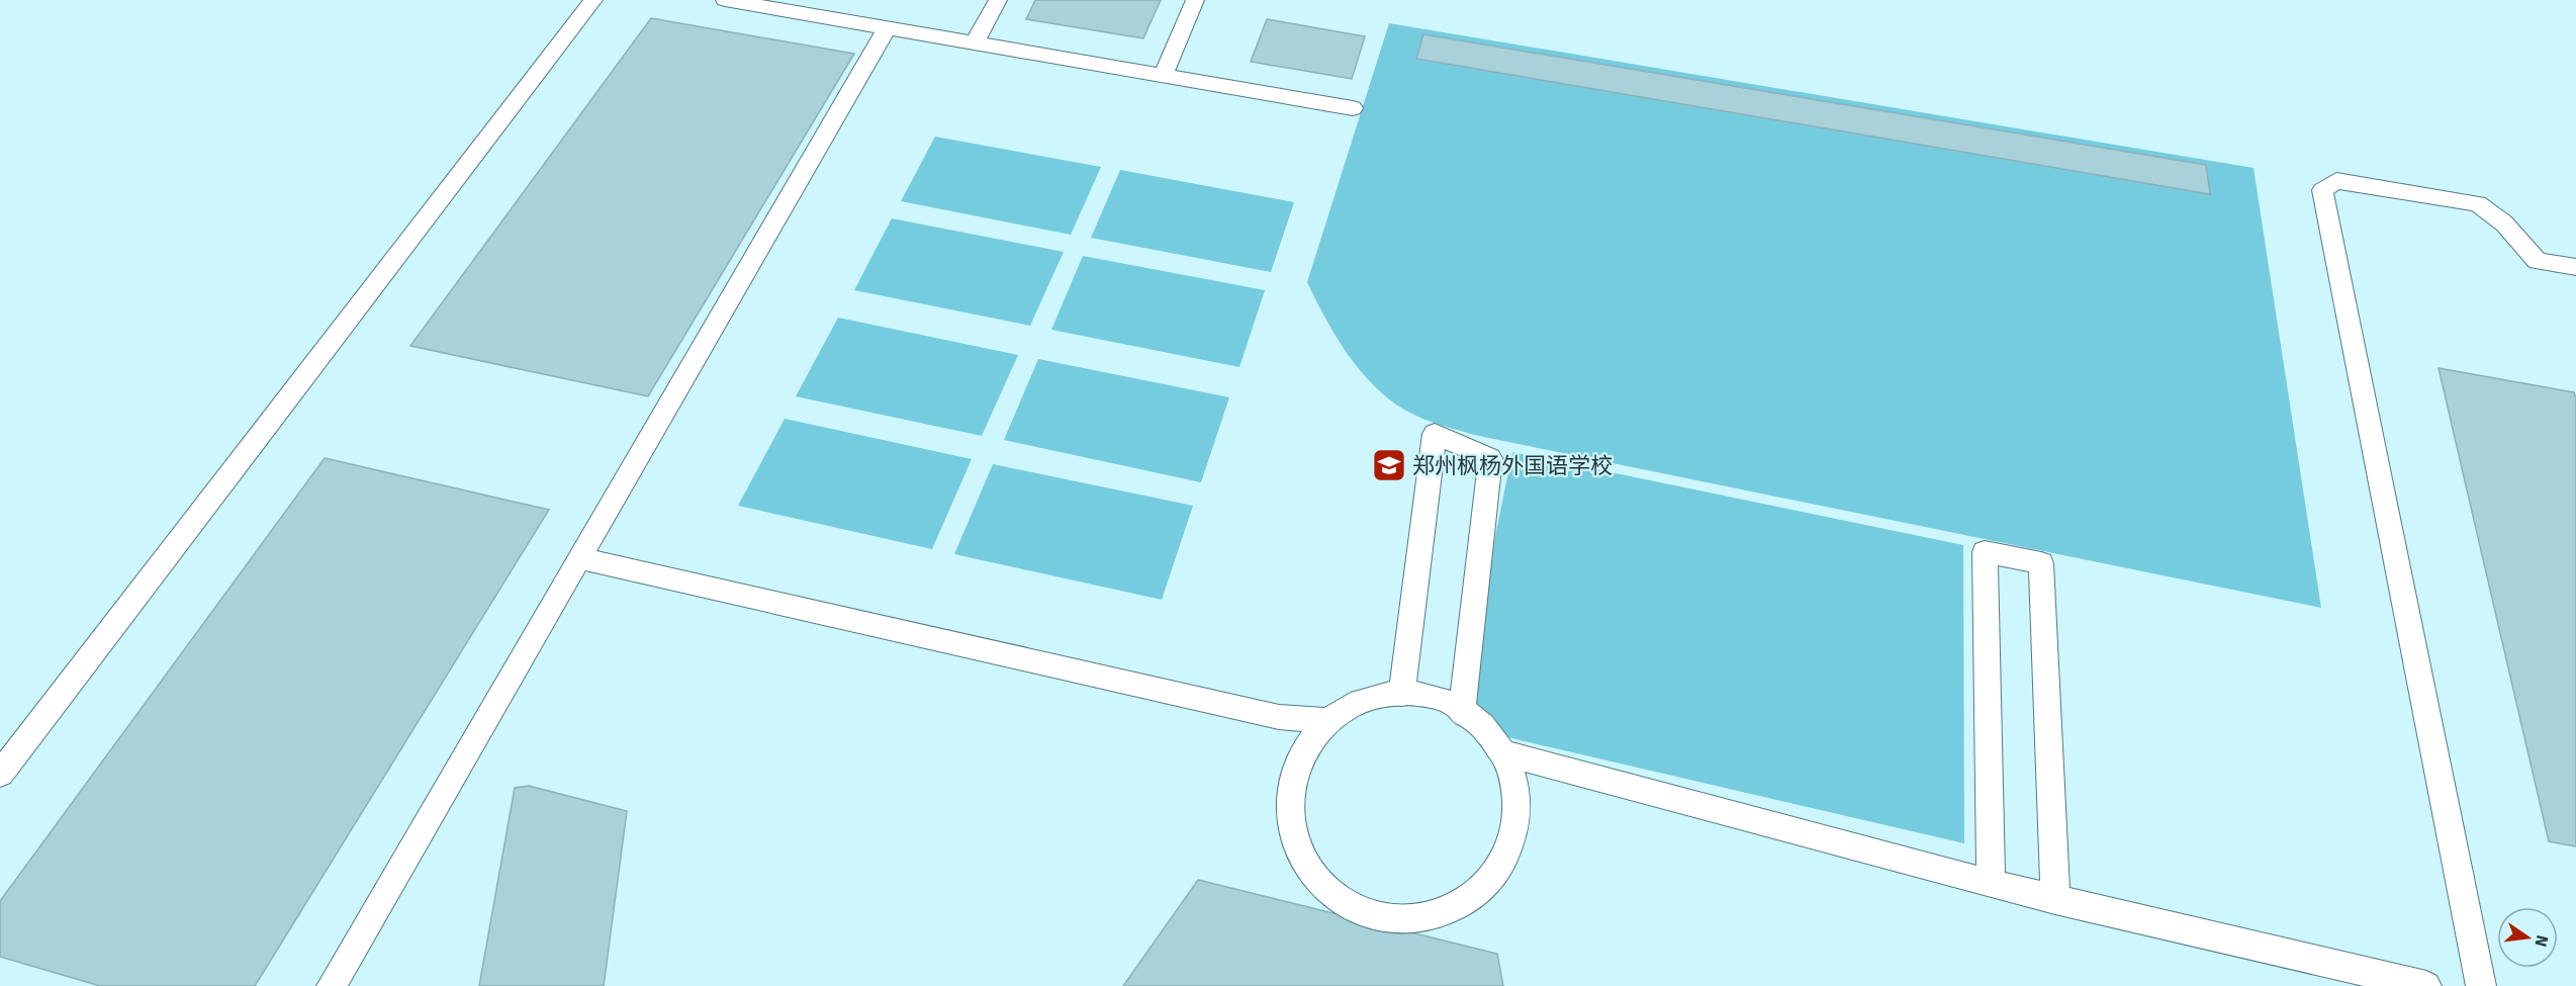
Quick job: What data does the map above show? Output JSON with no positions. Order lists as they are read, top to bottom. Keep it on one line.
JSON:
{"places":{"school or university":["郑州枫杨外国语学校"]},"north":"right"}
